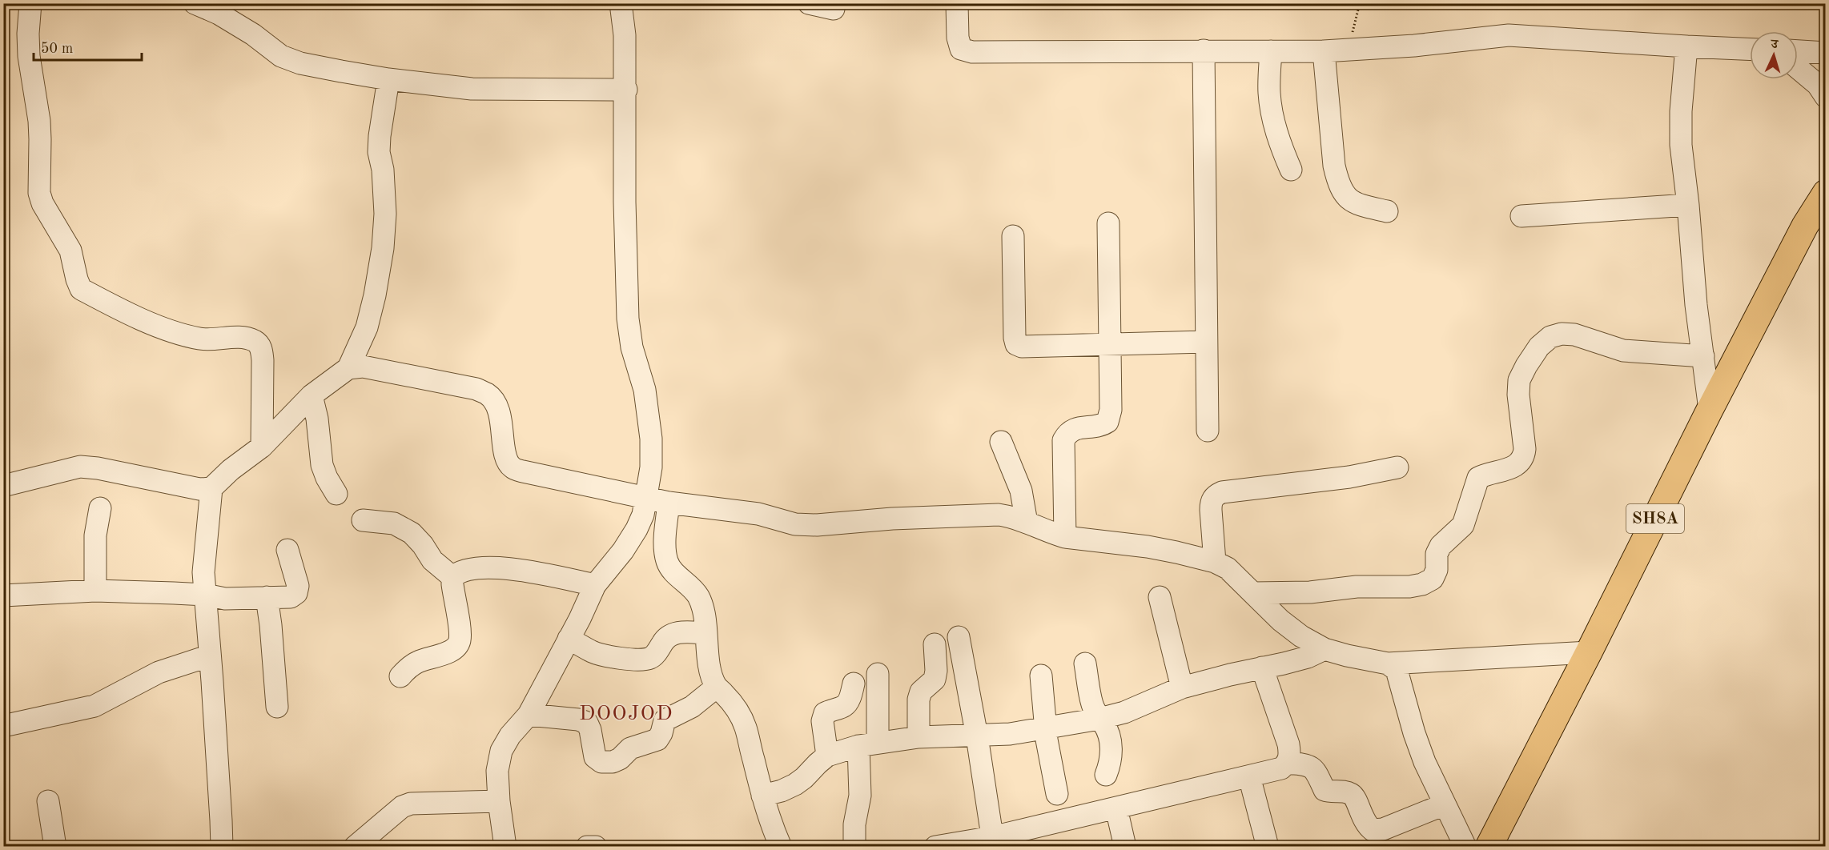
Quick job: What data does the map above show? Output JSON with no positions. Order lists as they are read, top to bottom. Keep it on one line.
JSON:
{"streets":{"main road":["SH8A"]},"districts":["DOOJOD"],"scale_bar":"50 m","north":"top"}
